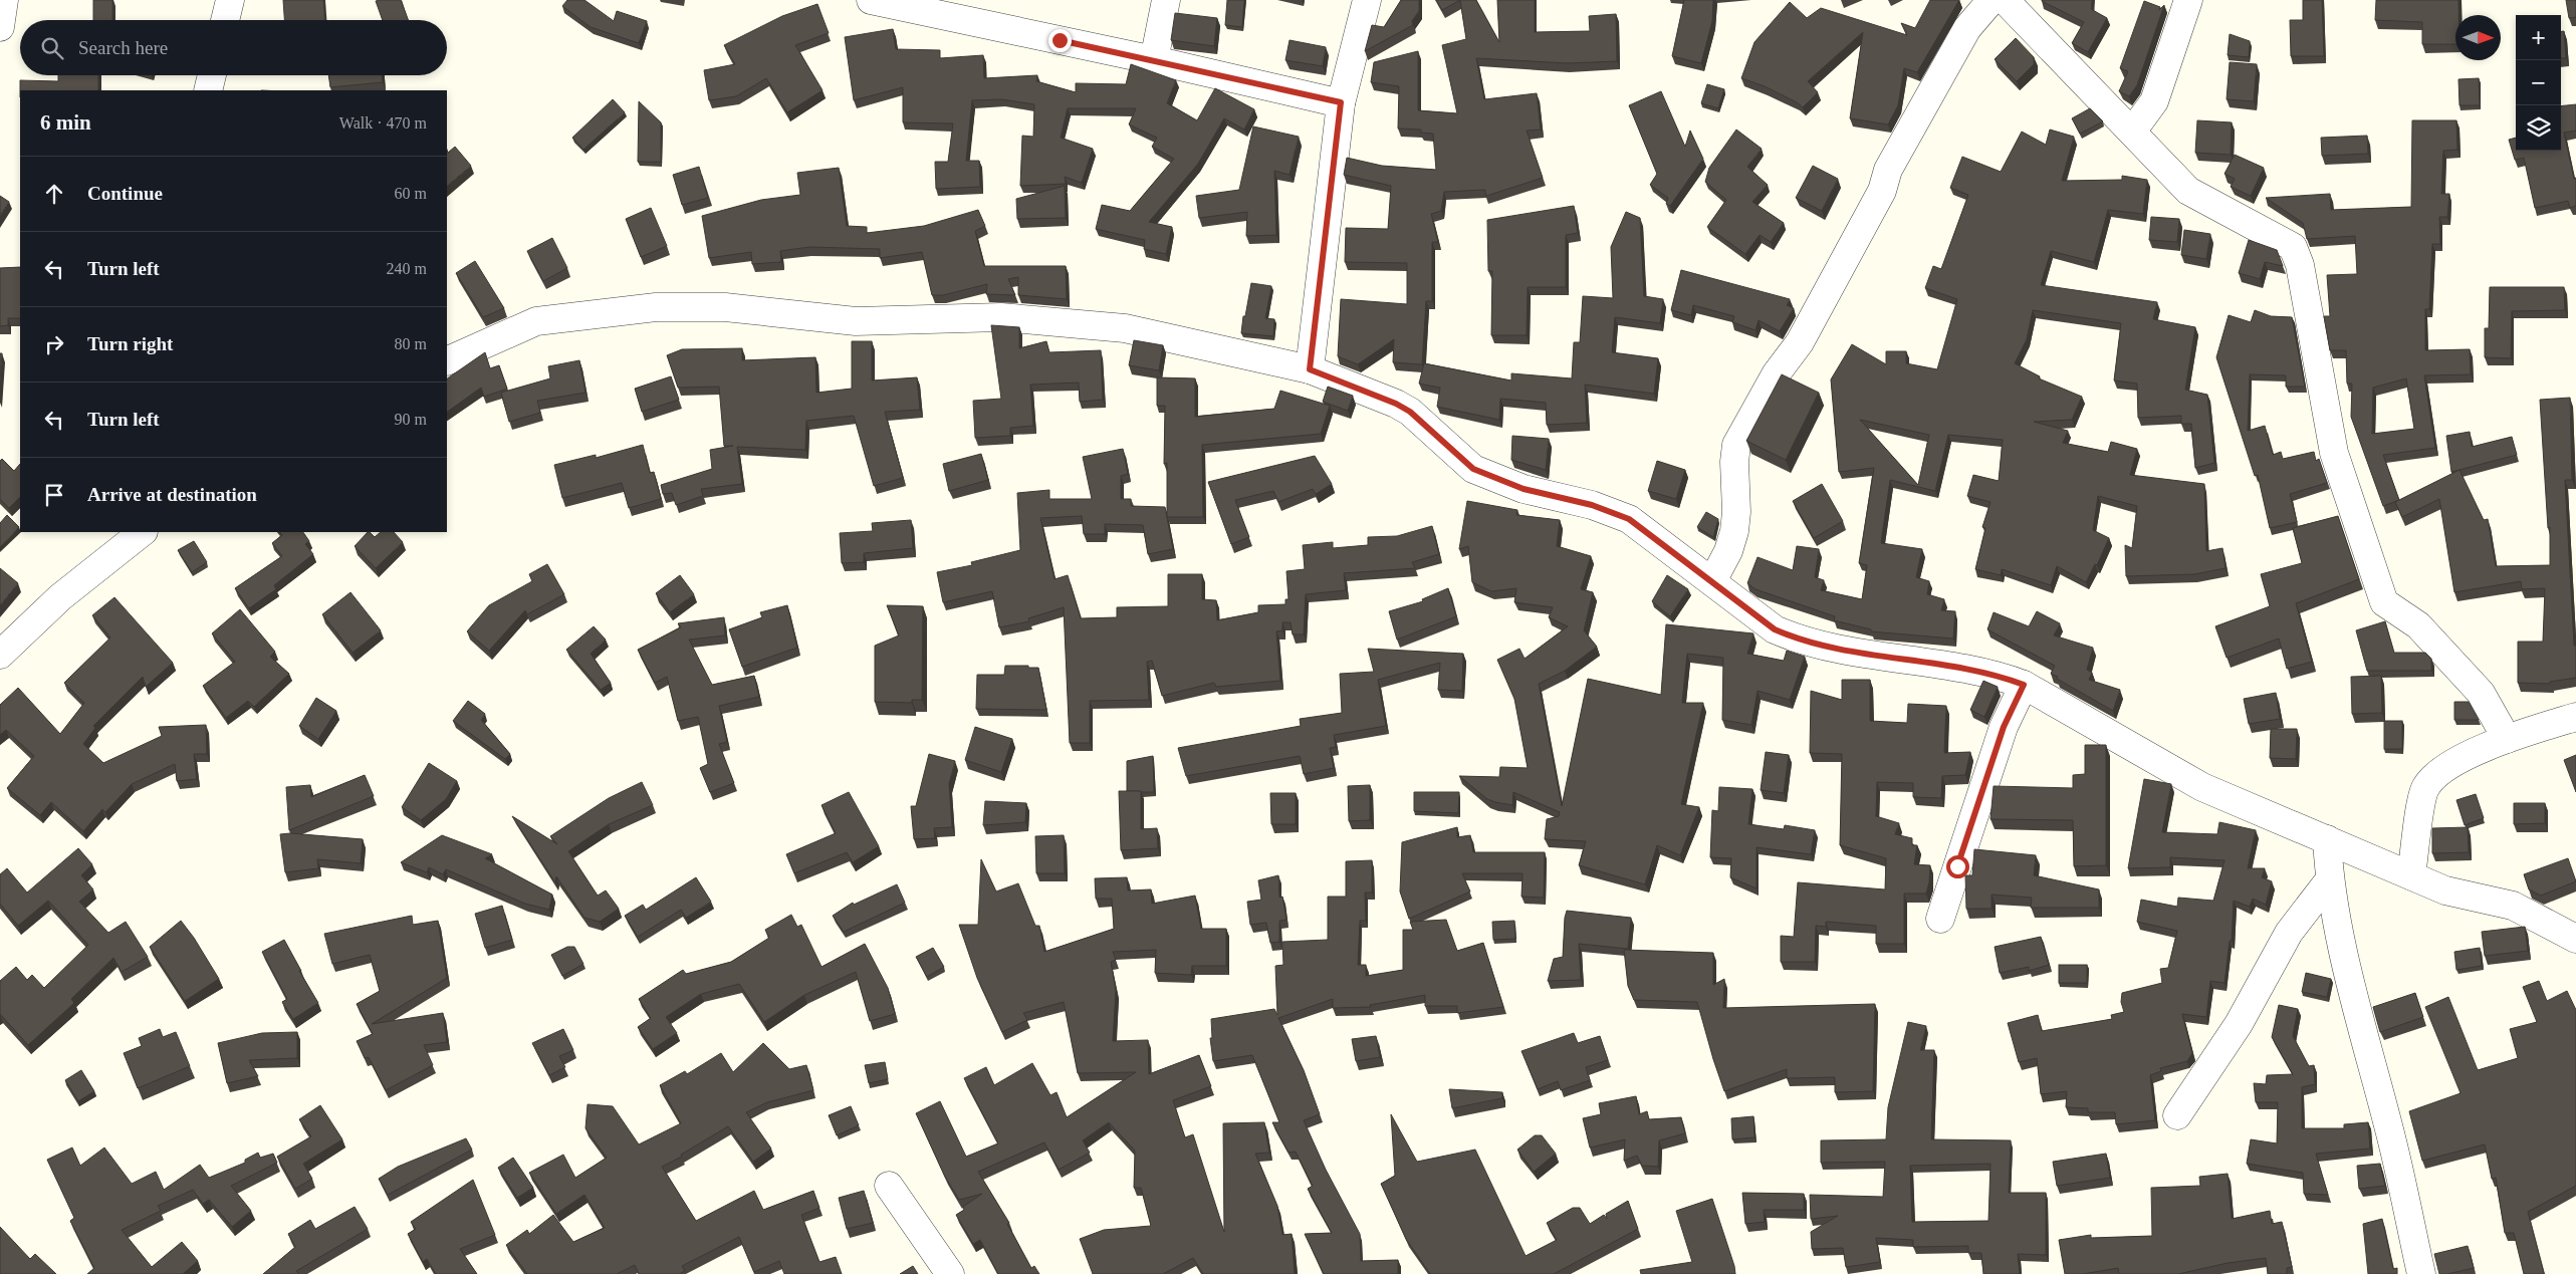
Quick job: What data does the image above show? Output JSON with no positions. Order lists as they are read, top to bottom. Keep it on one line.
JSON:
{"north":"right","page":{"map_buttons":["+","−"],"search":"Search here","heading":["6 min","Walk · 470 m"],"list":[["Continue","60 m"],["Turn left","240 m"],["Turn right","80 m"],["Turn left","90 m"],"Arrive at destination"]}}
